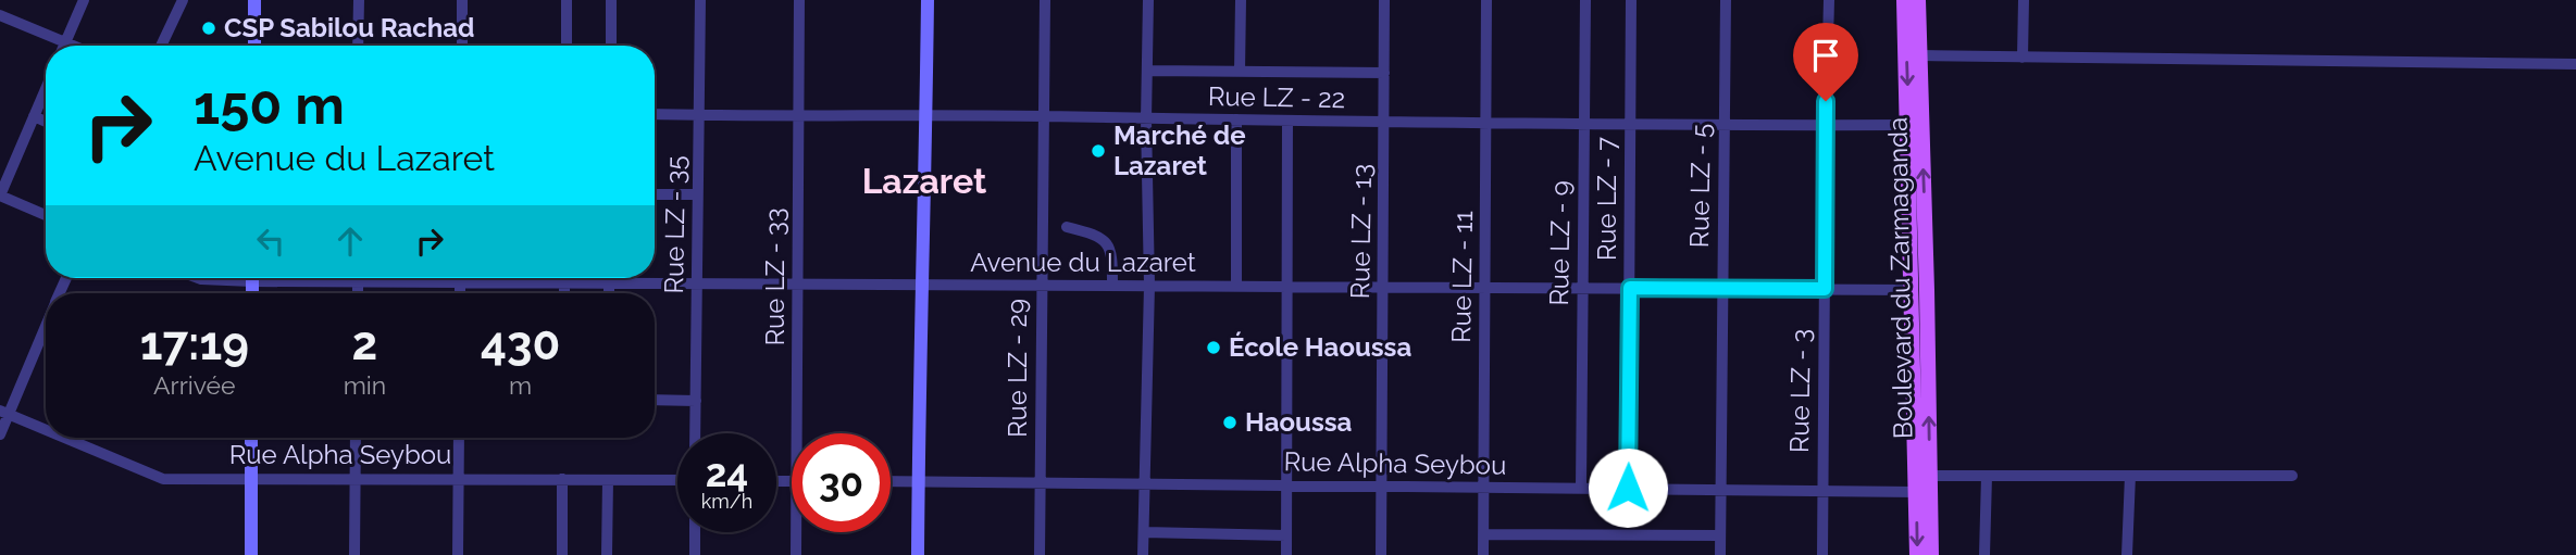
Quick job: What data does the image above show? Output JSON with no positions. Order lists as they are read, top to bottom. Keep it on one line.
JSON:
{"streets":{"main road":["Boulevard du Zarmaganda"],"street":["Rue LZ - 22","Rue LZ - 5","Rue LZ - 7","Rue LZ - 35","Rue LZ - 13","Rue LZ - 9","Avenue du Lazaret","Rue LZ - 33","Rue LZ - 11","Rue LZ - 29","Rue LZ - 3","Rue Alpha Seybou"]},"crossings":[["Rue LZ - 22","Rue LZ - 5"],["Rue LZ - 22","Rue LZ - 7"],["Rue LZ - 22","Rue LZ - 35"],["Rue LZ - 22","Rue LZ - 13"],["Rue LZ - 22","Rue LZ - 9"],["Rue LZ - 22","Rue LZ - 33"],["Rue LZ - 22","Rue LZ - 11"],["Rue LZ - 22","Boulevard du Zarmaganda"],["Rue LZ - 22","Rue LZ - 29"],["Rue LZ - 22","Rue LZ - 3"],["Rue LZ - 5","Avenue du Lazaret"],["Rue LZ - 5","Rue Alpha Seybou"],["Rue LZ - 7","Avenue du Lazaret"],["Rue LZ - 7","Rue Alpha Seybou"],["Rue LZ - 35","Avenue du Lazaret"],["Rue LZ - 13","Avenue du Lazaret"],["Rue LZ - 13","Rue Alpha Seybou"],["Rue LZ - 9","Avenue du Lazaret"],["Rue LZ - 9","Rue Alpha Seybou"],["Avenue du Lazaret","Rue LZ - 33"],["Avenue du Lazaret","Rue LZ - 11"],["Avenue du Lazaret","Boulevard du Zarmaganda"],["Avenue du Lazaret","Rue LZ - 29"],["Avenue du Lazaret","Rue LZ - 3"],["Rue LZ - 11","Rue Alpha Seybou"],["Boulevard du Zarmaganda","Rue Alpha Seybou"],["Rue LZ - 29","Rue Alpha Seybou"],["Rue LZ - 3","Rue Alpha Seybou"]],"districts":["Lazaret"],"places":["CSP Sabilou Rachad","Marché de Lazaret","École Haoussa","Haoussa"],"page":{"turn":["150 m","Avenue du Lazaret"],"eta":["17:19","Arrivée","2","min","430","m"],"speed":"24 km/h","limit":"30"}}
